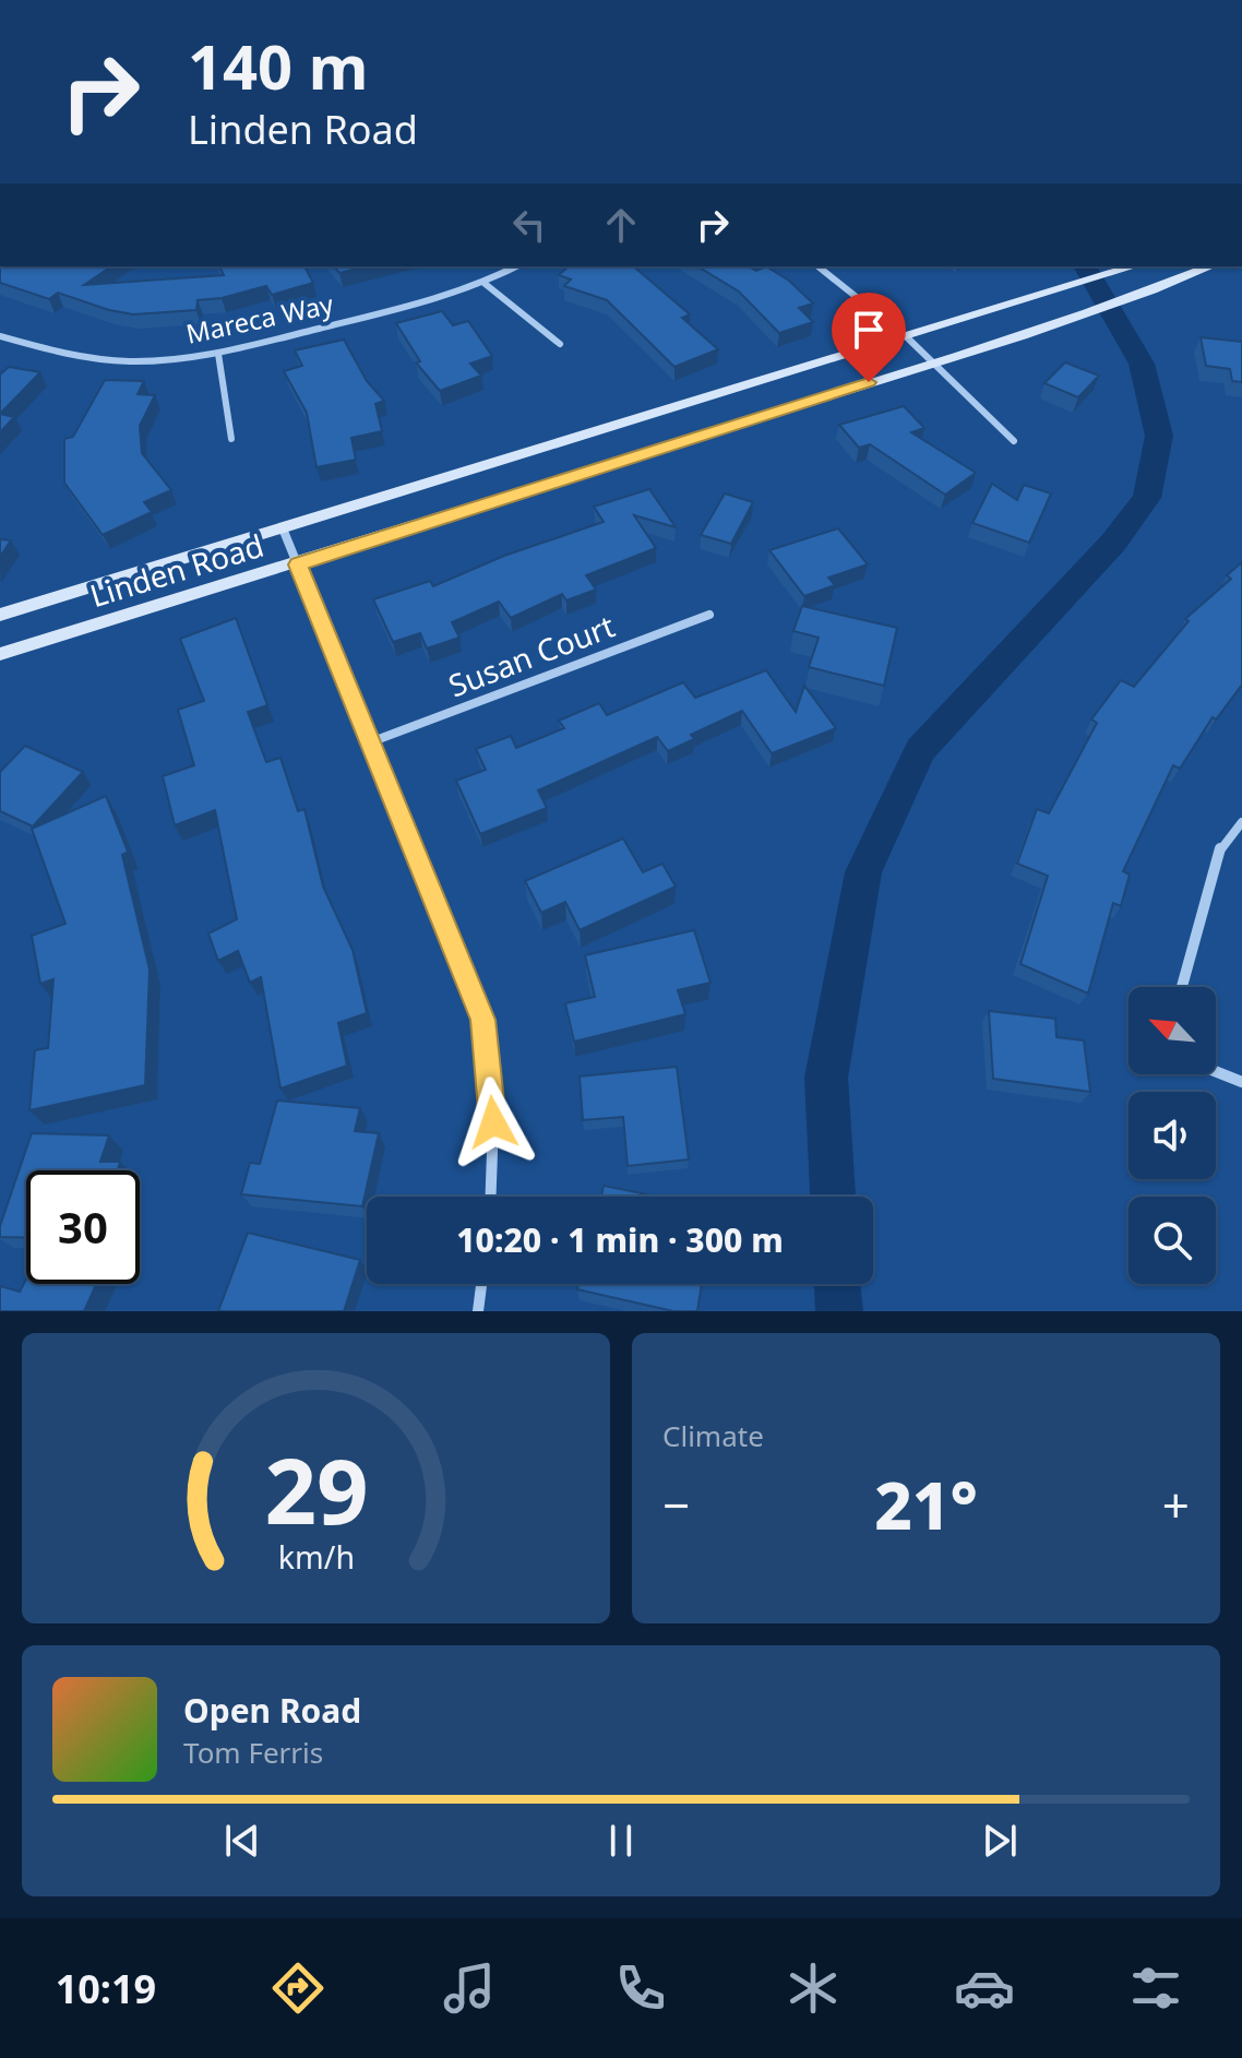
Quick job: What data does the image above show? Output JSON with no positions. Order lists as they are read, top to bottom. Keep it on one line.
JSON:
{"streets":{"street":["Mareca Way","Linden Road","Susan Court"]},"north":"top left","page":{"turn":["140 m","Linden Road"],"limit":"30","trip":"10:20 · 1 min · 300 m","tile":"Climate","heat":["−","21°","+"],"song":["Open Road","Tom Ferris"],"tabs":"10:19","gauge":["29","km/h"]}}
